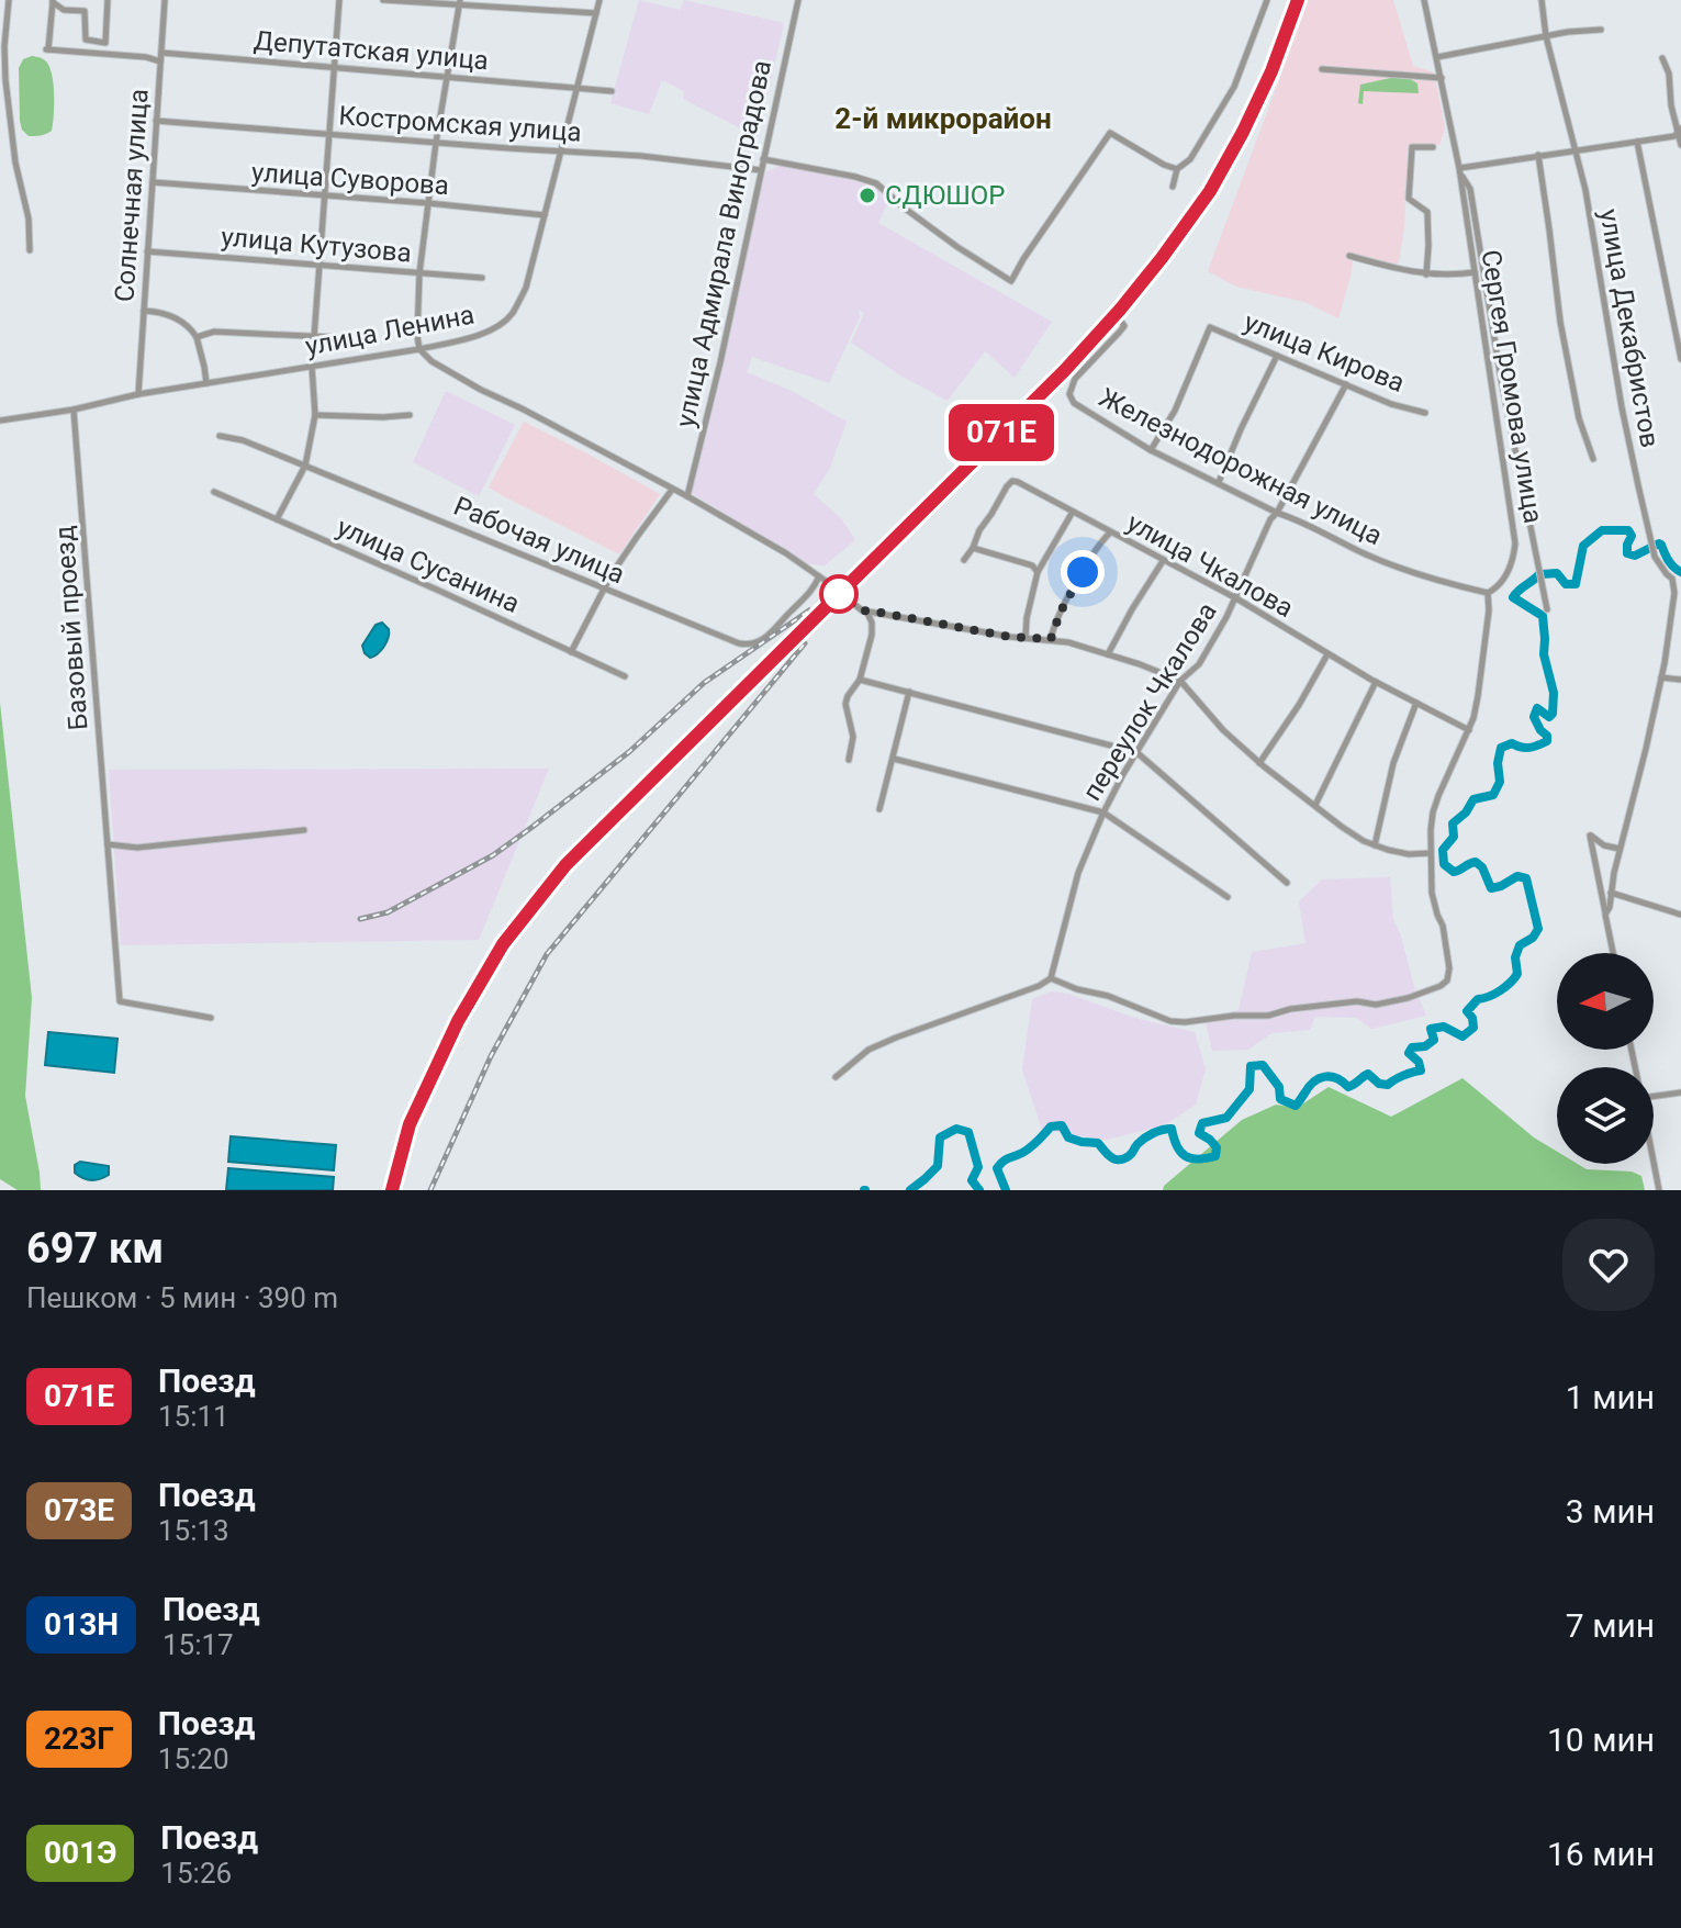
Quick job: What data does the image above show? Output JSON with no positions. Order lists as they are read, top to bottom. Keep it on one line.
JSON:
{"streets":{"street":["Депутатская улица","Костромская улица","улица Суворова","Солнечная улица","улица Адмирала Виноградова","улица Кутузова","улица Декабристов","улица Ленина","улица Кирова","Сергея Громова улица","Железнодорожная улица","Рабочая улица","улица Сусанина","улица Чкалова","Базовый проезд","переулок Чкалова"]},"crossings":[["Депутатская улица","Солнечная улица"],["Депутатская улица","улица Ленина"],["Костромская улица","Солнечная улица"],["Костромская улица","улица Адмирала Виноградова"],["Костромская улица","улица Ленина"],["улица Суворова","Солнечная улица"],["улица Суворова","улица Ленина"],["Солнечная улица","улица Кутузова"],["Солнечная улица","улица Ленина"],["улица Ленина","Базовый проезд"],["улица Кирова","Железнодорожная улица"],["улица Кирова","переулок Чкалова"],["Сергея Громова улица","Железнодорожная улица"],["Железнодорожная улица","переулок Чкалова"],["улица Чкалова","переулок Чкалова"]],"districts":["2-й микрорайон"],"places":["СДЮШОР"],"north":"left","page":{"on_map":"071Е","heading":["697 км","Пешком · 5 мин · 390 m"],"list":[{"mark":"071Е","name":"Поезд","note":"15:11","value":"1 мин"},{"mark":"073Е","name":"Поезд","note":"15:13","value":"3 мин"},{"mark":"013Н","name":"Поезд","note":"15:17","value":"7 мин"},{"mark":"223Г","name":"Поезд","note":"15:20","value":"10 мин"},{"mark":"001Э","name":"Поезд","note":"15:26","value":"16 мин"}]}}
